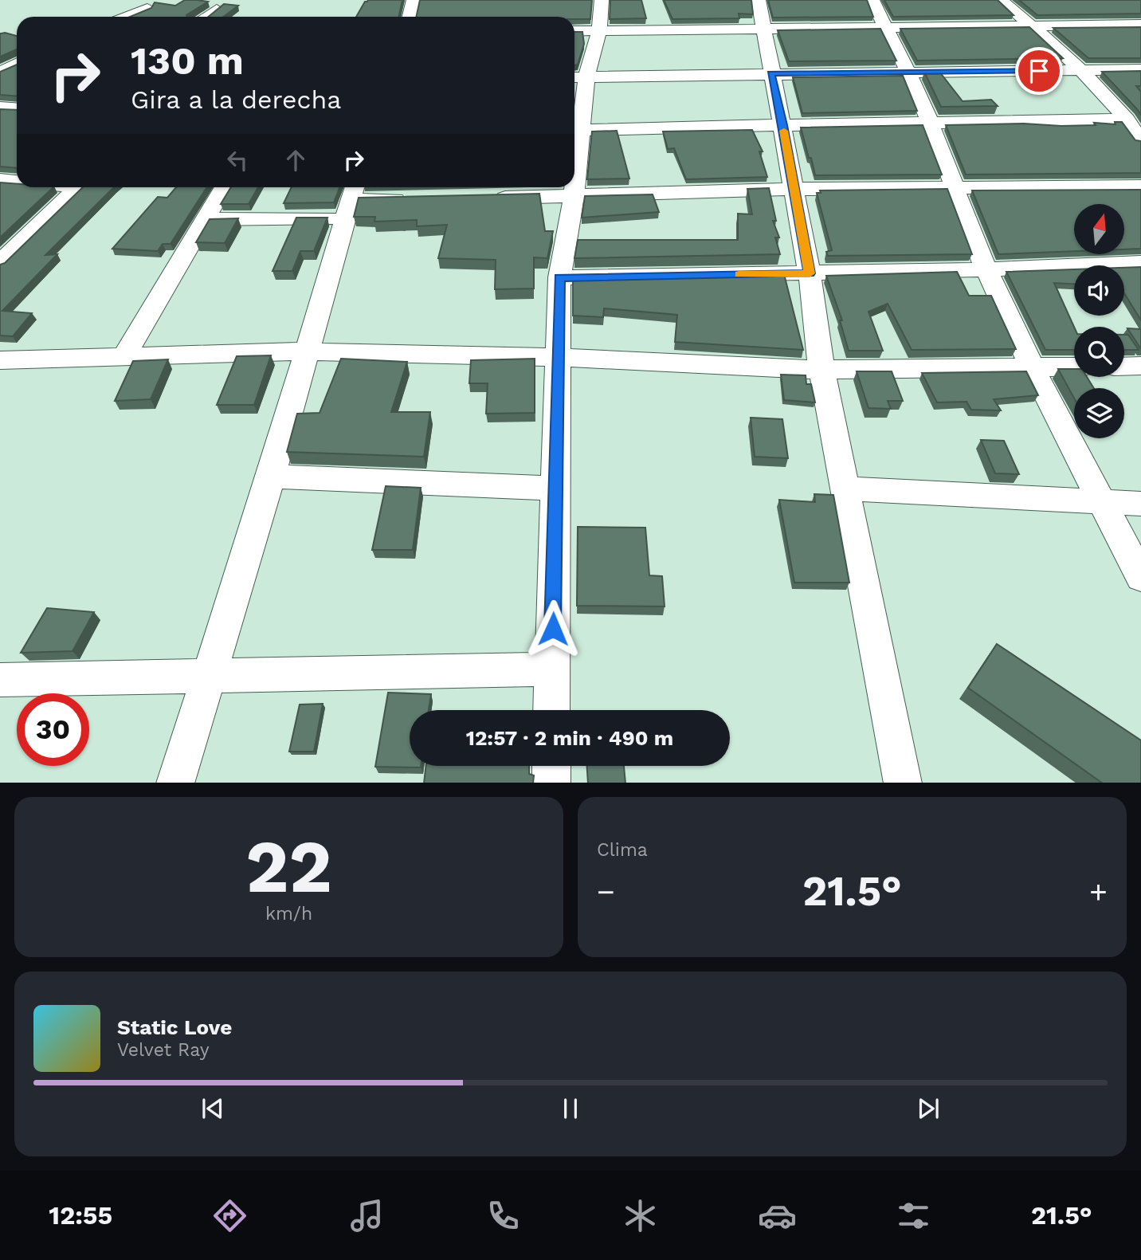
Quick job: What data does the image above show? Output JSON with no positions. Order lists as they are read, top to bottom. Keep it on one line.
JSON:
{"north":"top","page":{"turn":["130 m","Gira a la derecha"],"limit":"30","trip":"12:57 · 2 min · 490 m","tile":[["22","km/h"],"Clima"],"heat":["−","21.5°","+"],"song":["Static Love","Velvet Ray"],"tabs":["12:55","21.5°"]}}
